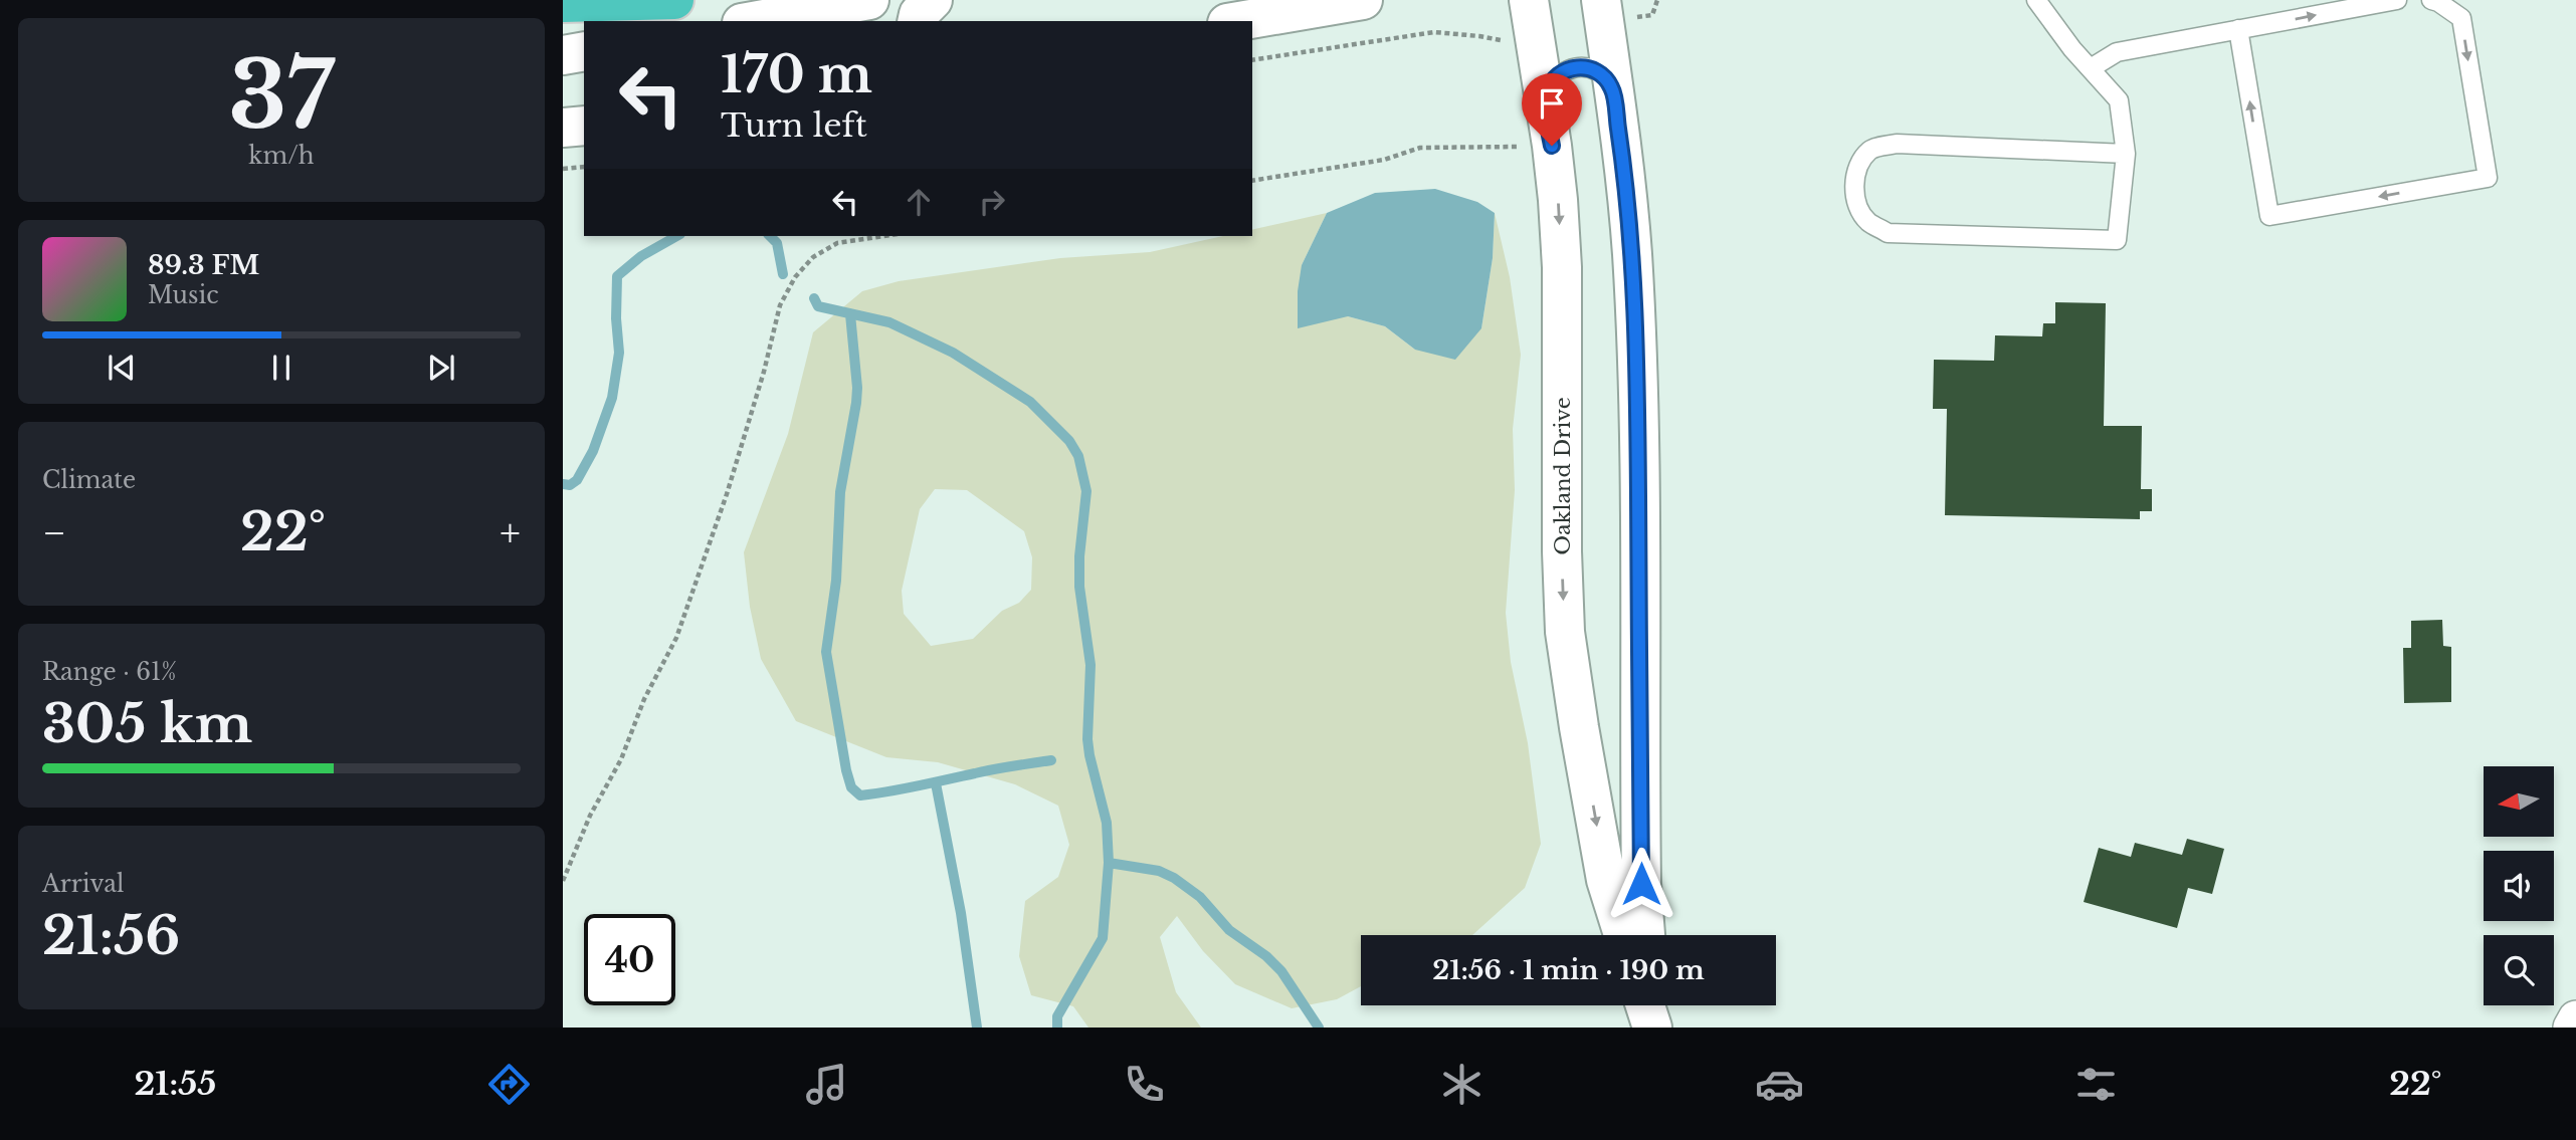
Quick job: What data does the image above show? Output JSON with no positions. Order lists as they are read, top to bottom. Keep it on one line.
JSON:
{"streets":{"street":["Oakland Drive"]},"north":"left","page":{"tile":[["37","km/h"],"Climate",["Range · 61%","305 km"],["Arrival","21:56"]],"turn":["170 m","Turn left"],"song":["89.3 FM","Music"],"heat":["−","22°","+"],"limit":"40","trip":"21:56 · 1 min · 190 m","tabs":["21:55","22°"]}}
